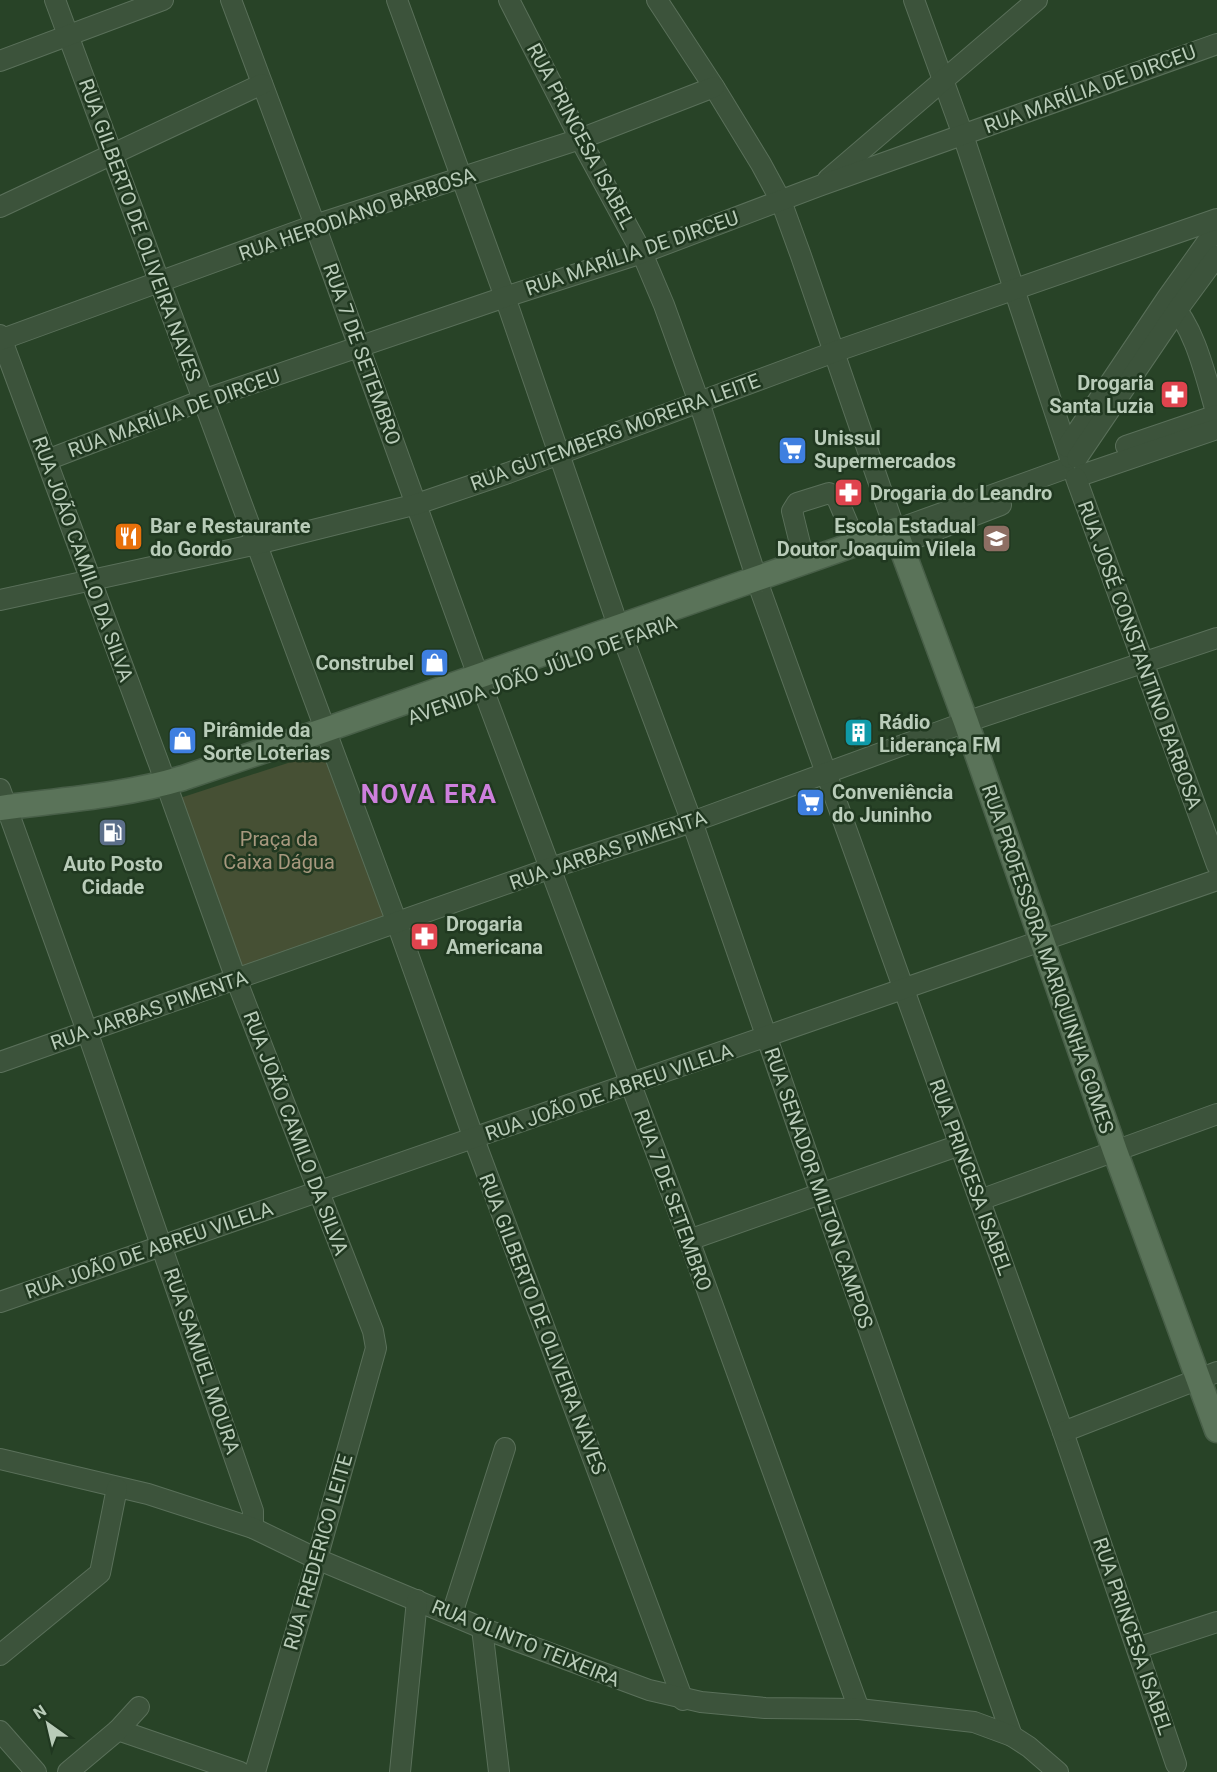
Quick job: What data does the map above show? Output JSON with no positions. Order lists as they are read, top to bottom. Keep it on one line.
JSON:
{"streets":{"main road":["AVENIDA JOÃO JÚLIO DE FARIA","RUA PROFESSORA MARIQUINHA GOMES"],"street":["RUA MARÍLIA DE DIRCEU","RUA PRINCESA ISABEL","RUA HERODIANO BARBOSA","RUA GILBERTO DE OLIVEIRA NAVES","RUA 7 DE SETEMBRO","RUA GUTEMBERG MOREIRA LEITE","RUA JOÃO CAMILO DA SILVA","RUA JOSÉ CONSTANTINO BARBOSA","RUA JARBAS PIMENTA","RUA JOÃO DE ABREU VILELA","RUA SENADOR MILTON CAMPOS","RUA SAMUEL MOURA","RUA FREDERICO LEITE","RUA OLINTO TEIXEIRA"]},"crossings":[["RUA MARÍLIA DE DIRCEU","RUA PRINCESA ISABEL"],["RUA MARÍLIA DE DIRCEU","RUA GILBERTO DE OLIVEIRA NAVES"],["RUA MARÍLIA DE DIRCEU","RUA 7 DE SETEMBRO"],["RUA MARÍLIA DE DIRCEU","RUA JOÃO CAMILO DA SILVA"],["RUA MARÍLIA DE DIRCEU","RUA JOSÉ CONSTANTINO BARBOSA"],["RUA MARÍLIA DE DIRCEU","RUA PROFESSORA MARIQUINHA GOMES"],["RUA MARÍLIA DE DIRCEU","RUA SENADOR MILTON CAMPOS"],["RUA PRINCESA ISABEL","RUA HERODIANO BARBOSA"],["RUA PRINCESA ISABEL","RUA GUTEMBERG MOREIRA LEITE"],["RUA PRINCESA ISABEL","AVENIDA JOÃO JÚLIO DE FARIA"],["RUA PRINCESA ISABEL","RUA JARBAS PIMENTA"],["RUA PRINCESA ISABEL","RUA JOÃO DE ABREU VILELA"],["RUA HERODIANO BARBOSA","RUA GILBERTO DE OLIVEIRA NAVES"],["RUA HERODIANO BARBOSA","RUA 7 DE SETEMBRO"],["RUA HERODIANO BARBOSA","RUA JOÃO CAMILO DA SILVA"],["RUA HERODIANO BARBOSA","RUA PROFESSORA MARIQUINHA GOMES"],["RUA HERODIANO BARBOSA","RUA SENADOR MILTON CAMPOS"],["RUA GILBERTO DE OLIVEIRA NAVES","RUA GUTEMBERG MOREIRA LEITE"],["RUA GILBERTO DE OLIVEIRA NAVES","AVENIDA JOÃO JÚLIO DE FARIA"],["RUA GILBERTO DE OLIVEIRA NAVES","RUA JARBAS PIMENTA"],["RUA GILBERTO DE OLIVEIRA NAVES","RUA JOÃO DE ABREU VILELA"],["RUA GILBERTO DE OLIVEIRA NAVES","RUA OLINTO TEIXEIRA"],["RUA 7 DE SETEMBRO","RUA GUTEMBERG MOREIRA LEITE"],["RUA 7 DE SETEMBRO","AVENIDA JOÃO JÚLIO DE FARIA"],["RUA 7 DE SETEMBRO","RUA JARBAS PIMENTA"],["RUA 7 DE SETEMBRO","RUA JOÃO DE ABREU VILELA"],["RUA 7 DE SETEMBRO","RUA OLINTO TEIXEIRA"],["RUA GUTEMBERG MOREIRA LEITE","RUA JOÃO CAMILO DA SILVA"],["RUA GUTEMBERG MOREIRA LEITE","RUA JOSÉ CONSTANTINO BARBOSA"],["RUA GUTEMBERG MOREIRA LEITE","RUA PROFESSORA MARIQUINHA GOMES"],["RUA GUTEMBERG MOREIRA LEITE","RUA SENADOR MILTON CAMPOS"],["RUA JOÃO CAMILO DA SILVA","AVENIDA JOÃO JÚLIO DE FARIA"],["RUA JOÃO CAMILO DA SILVA","RUA JARBAS PIMENTA"],["RUA JOÃO CAMILO DA SILVA","RUA JOÃO DE ABREU VILELA"],["RUA JOÃO CAMILO DA SILVA","RUA FREDERICO LEITE"],["RUA JOSÉ CONSTANTINO BARBOSA","AVENIDA JOÃO JÚLIO DE FARIA"],["RUA JOSÉ CONSTANTINO BARBOSA","RUA JARBAS PIMENTA"],["AVENIDA JOÃO JÚLIO DE FARIA","RUA PROFESSORA MARIQUINHA GOMES"],["AVENIDA JOÃO JÚLIO DE FARIA","RUA SENADOR MILTON CAMPOS"],["AVENIDA JOÃO JÚLIO DE FARIA","RUA SAMUEL MOURA"],["RUA JARBAS PIMENTA","RUA PROFESSORA MARIQUINHA GOMES"],["RUA JARBAS PIMENTA","RUA SENADOR MILTON CAMPOS"],["RUA JARBAS PIMENTA","RUA SAMUEL MOURA"],["RUA PROFESSORA MARIQUINHA GOMES","RUA JOÃO DE ABREU VILELA"],["RUA JOÃO DE ABREU VILELA","RUA SENADOR MILTON CAMPOS"],["RUA JOÃO DE ABREU VILELA","RUA SAMUEL MOURA"],["RUA SENADOR MILTON CAMPOS","RUA OLINTO TEIXEIRA"],["RUA SAMUEL MOURA","RUA OLINTO TEIXEIRA"],["RUA FREDERICO LEITE","RUA OLINTO TEIXEIRA"]],"districts":["NOVA ERA"],"parks":["Praça da Caixa Dágua"],"places":{"pharmacy":["Drogaria Santa Luzia","Drogaria do Leandro","Drogaria Americana"],"supermarket":["Unissul Supermercados","Conveniência do Juninho"],"restaurant":["Bar e Restaurante do Gordo"],"school or university":["Escola Estadual Doutor Joaquim Vilela"],"shop":["Construbel","Pirâmide da Sorte Loterias"],"building":["Rádio Liderança FM"],"fuel station":["Auto Posto Cidade"]},"north":"top left"}
